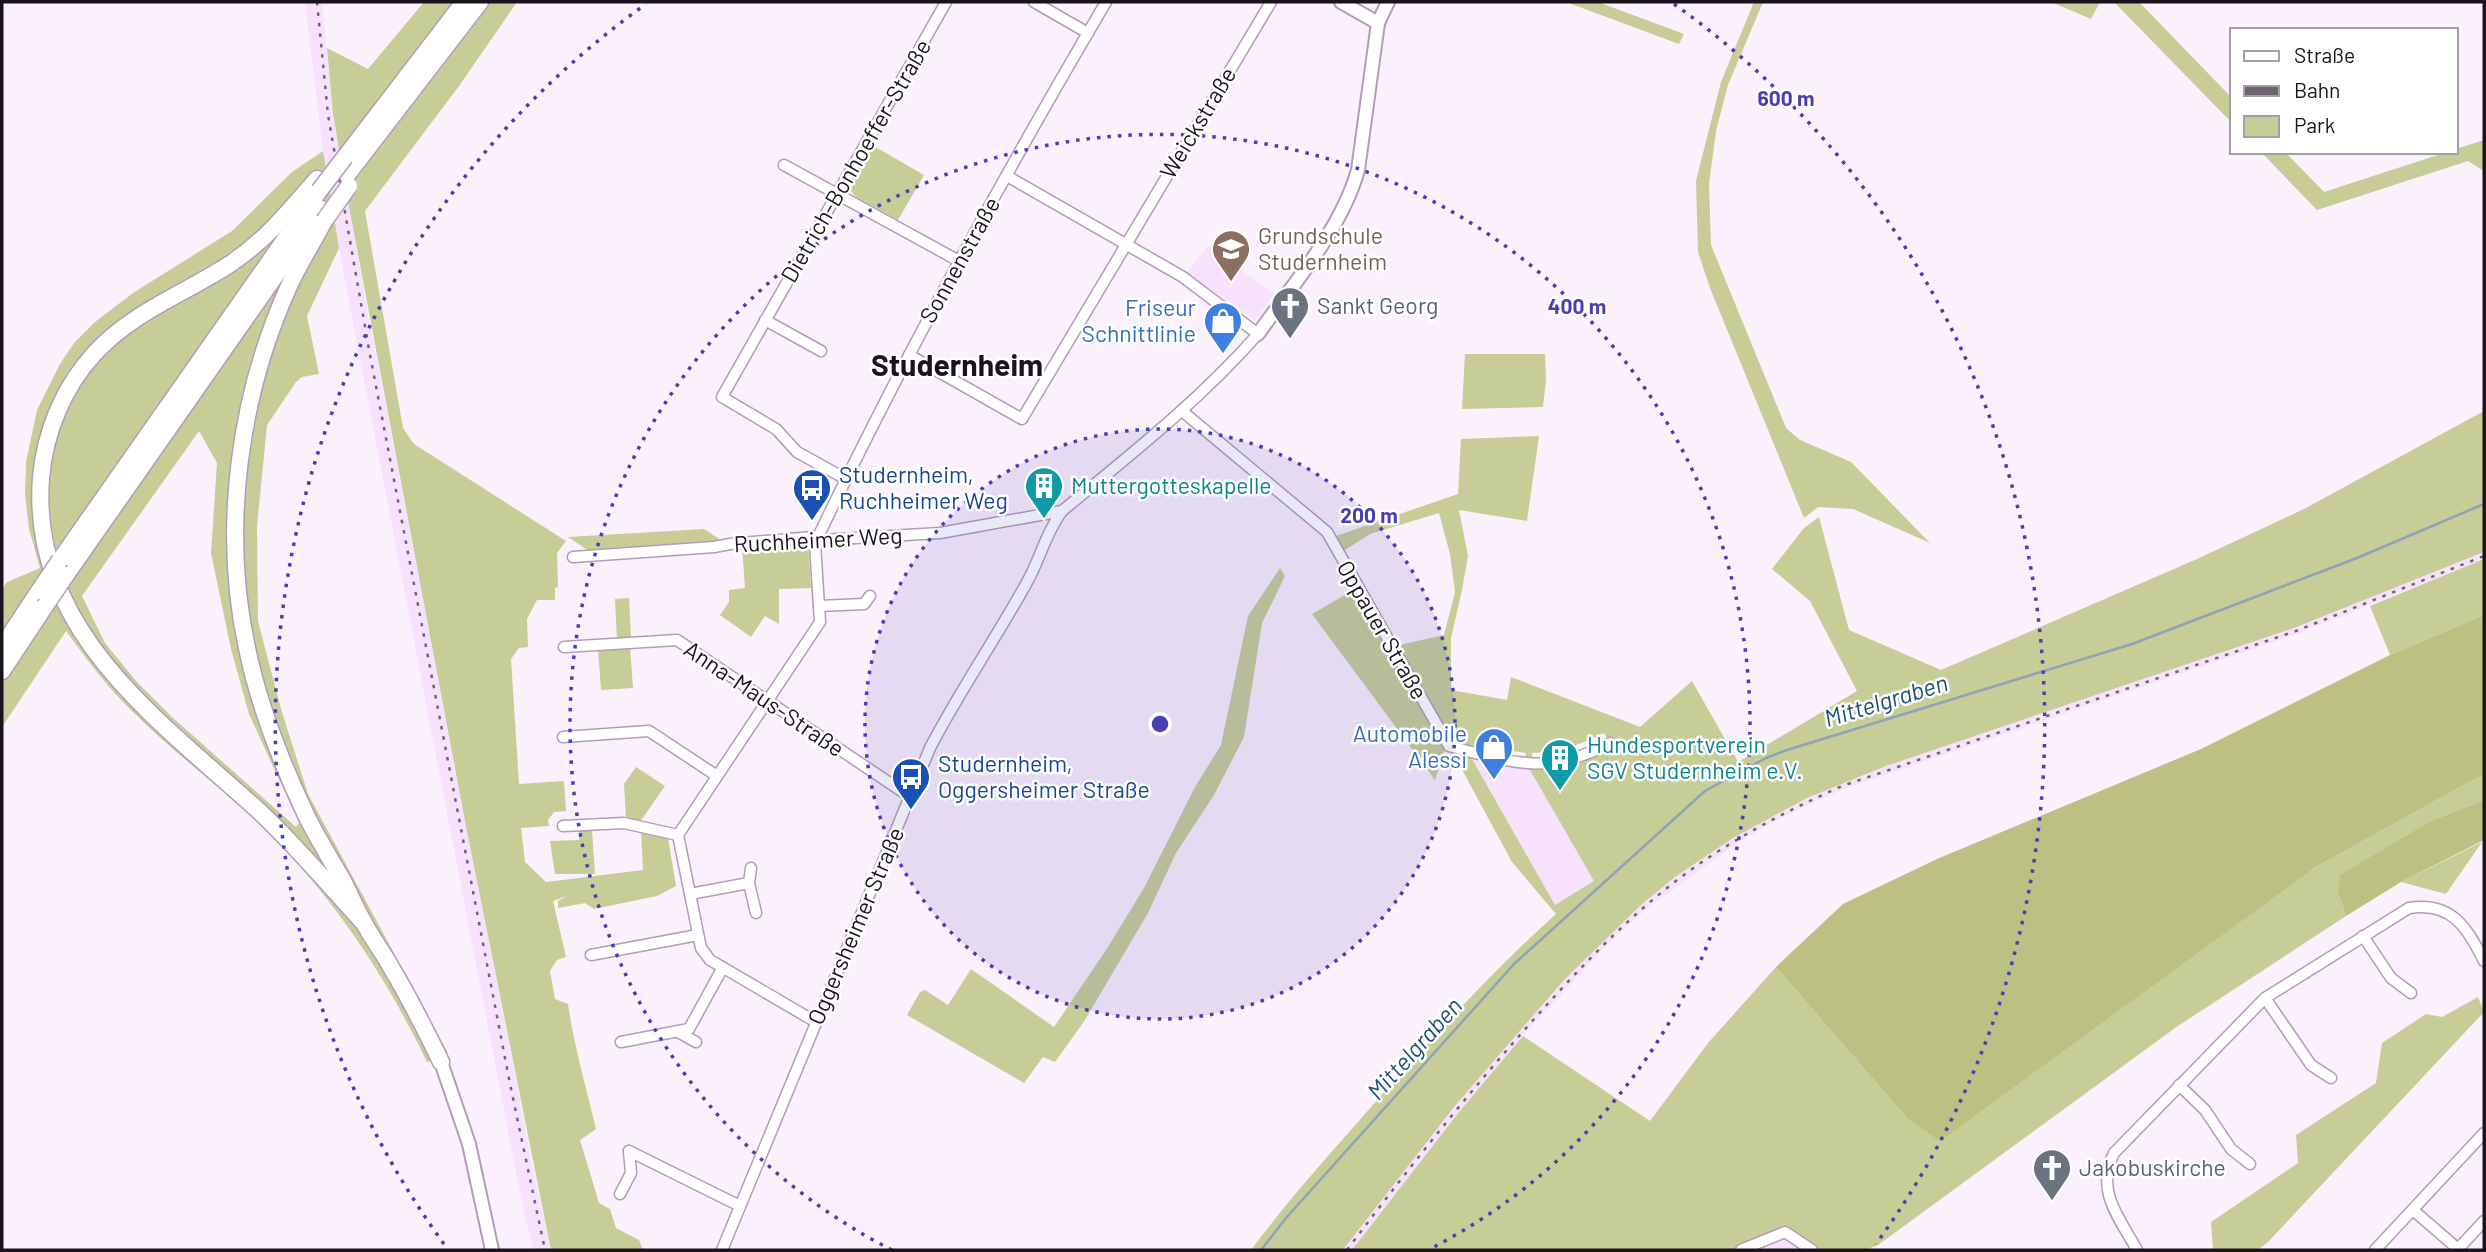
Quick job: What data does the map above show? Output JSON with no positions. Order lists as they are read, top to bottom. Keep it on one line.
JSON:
{"streets":{"street":["Weickstraße","Dietrich-Bonhoeffer-Straße","Sonnenstraße","Ruchheimer Weg","Oppauer Straße","Anna-Maus-Straße","Oggersheimer Straße"]},"crossings":[["Weickstraße","Sonnenstraße"],["Dietrich-Bonhoeffer-Straße","Sonnenstraße"],["Sonnenstraße","Ruchheimer Weg"],["Sonnenstraße","Anna-Maus-Straße"],["Ruchheimer Weg","Oggersheimer Straße"],["Oppauer Straße","Oggersheimer Straße"],["Anna-Maus-Straße","Oggersheimer Straße"]],"districts":["Studernheim"],"water":["Mittelgraben"],"places":{"school or university":["Grundschule Studernheim"],"church":["Sankt Georg","Jakobuskirche"],"shop":["Friseur Schnittlinie","Automobile Alessi"],"building":["Muttergotteskapelle","Hundesportverein SGV Studernheim e.V."],"bus stop":["Studernheim, Ruchheimer Weg","Studernheim, Oggersheimer Straße"]},"legend":["Straße","Bahn","Park"],"rings":["600 m","400 m","200 m"]}
